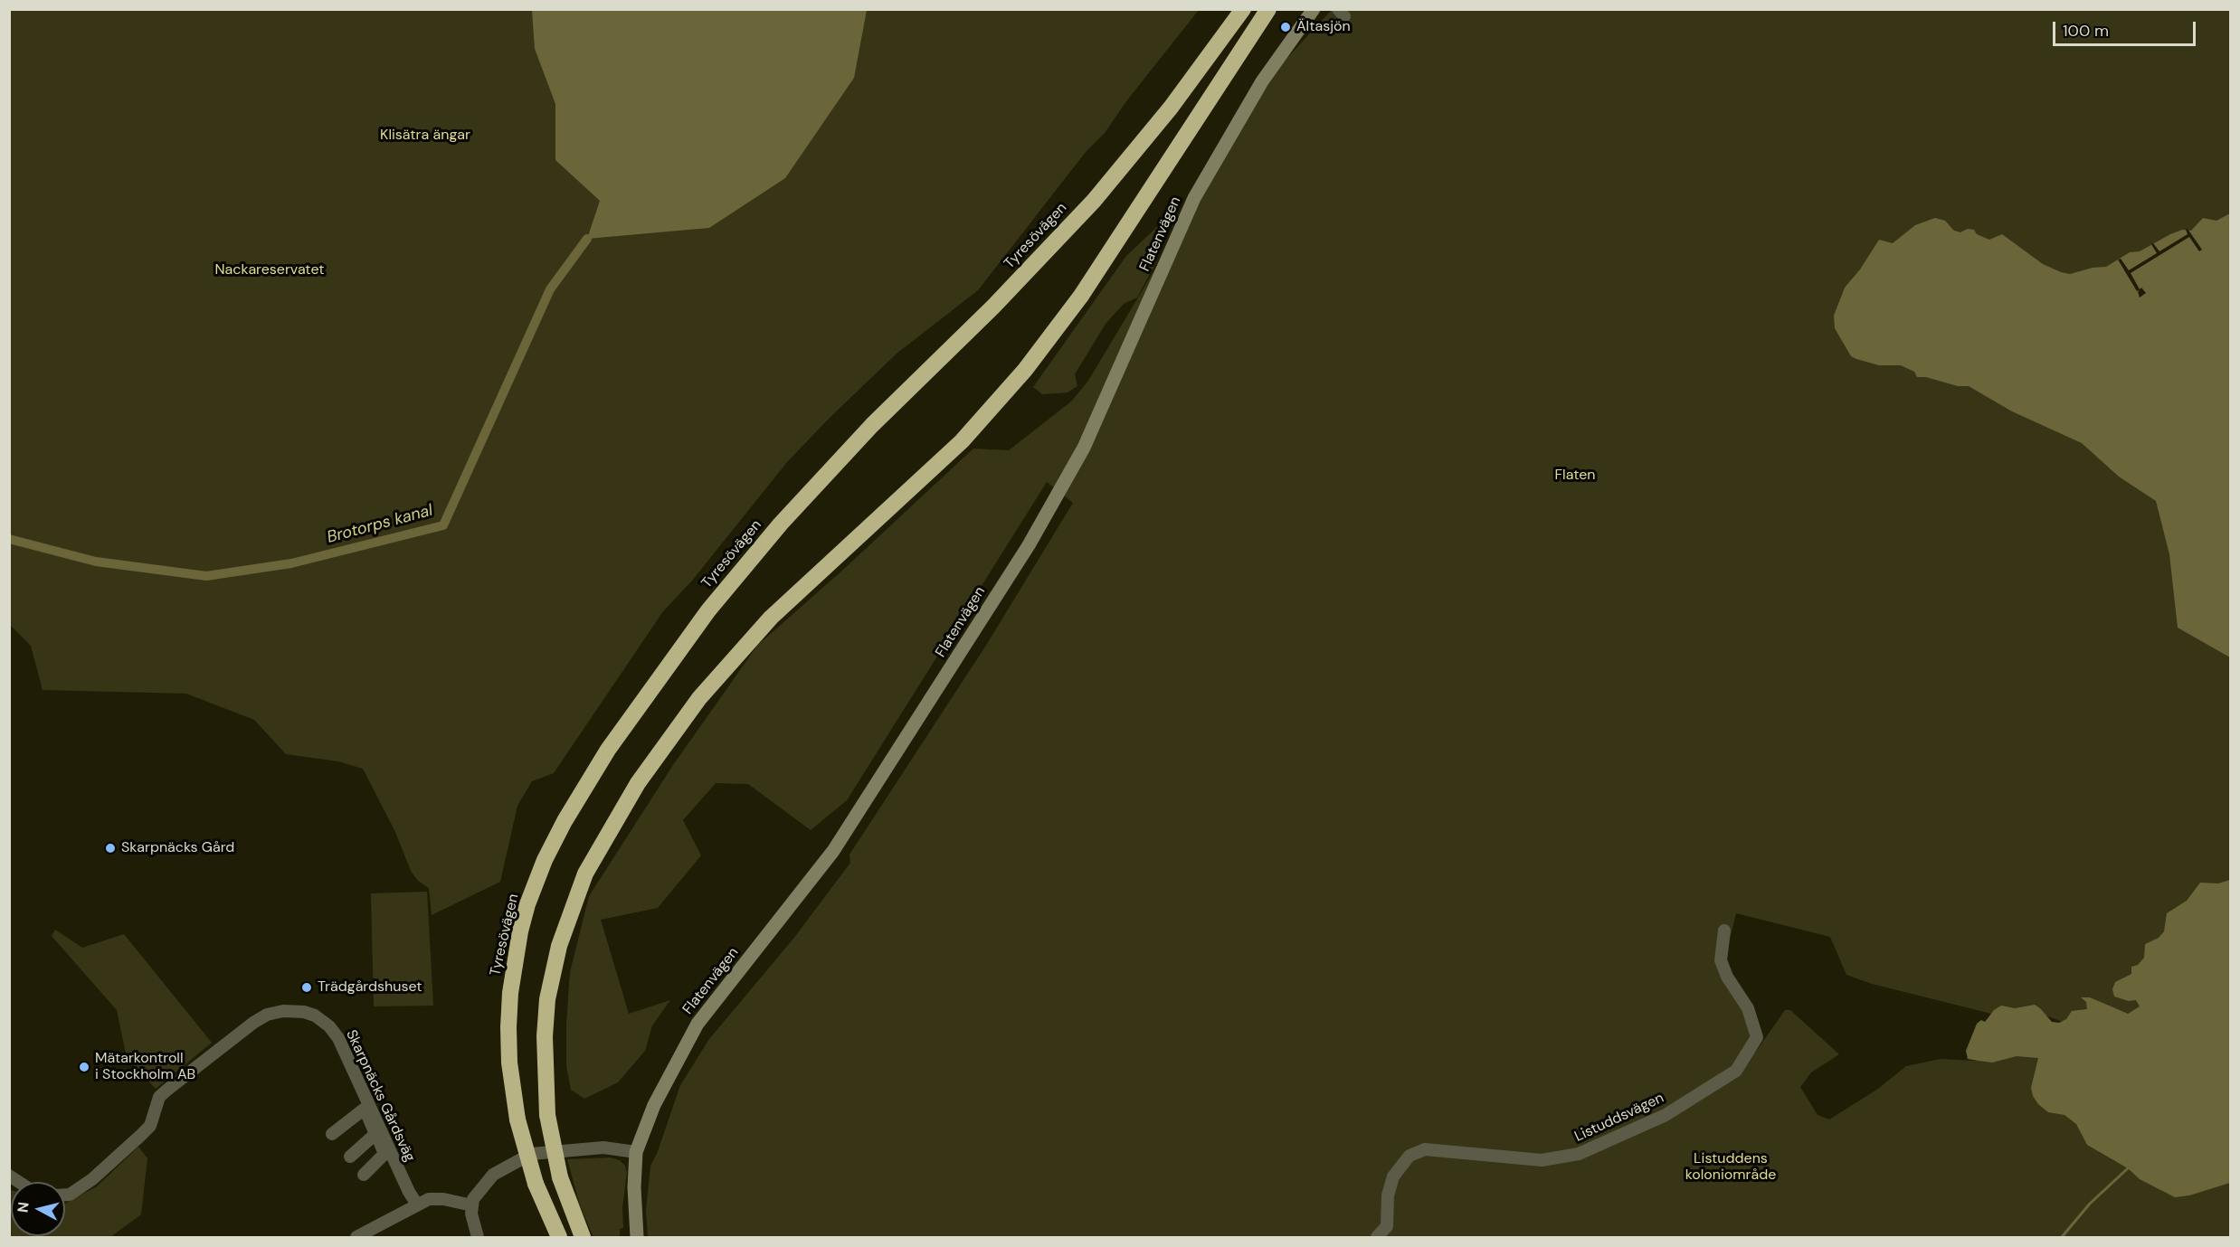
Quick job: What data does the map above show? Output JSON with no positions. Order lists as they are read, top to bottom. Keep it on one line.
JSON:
{"streets":{"highway":["Tyresövägen"],"street":["Flatenvägen","Skarpnäcks Gårdsväg","Listuddsvägen"]},"water":["Brotorps kanal"],"parks":["Klisätra ängar","Nackareservatet","Flaten","Listuddens koloniområde"],"places":["Ältasjön","Skarpnäcks Gård","Trädgårdshuset","Mätarkontroll i Stockholm AB"],"scale_bar":"100 m","north":"left"}
